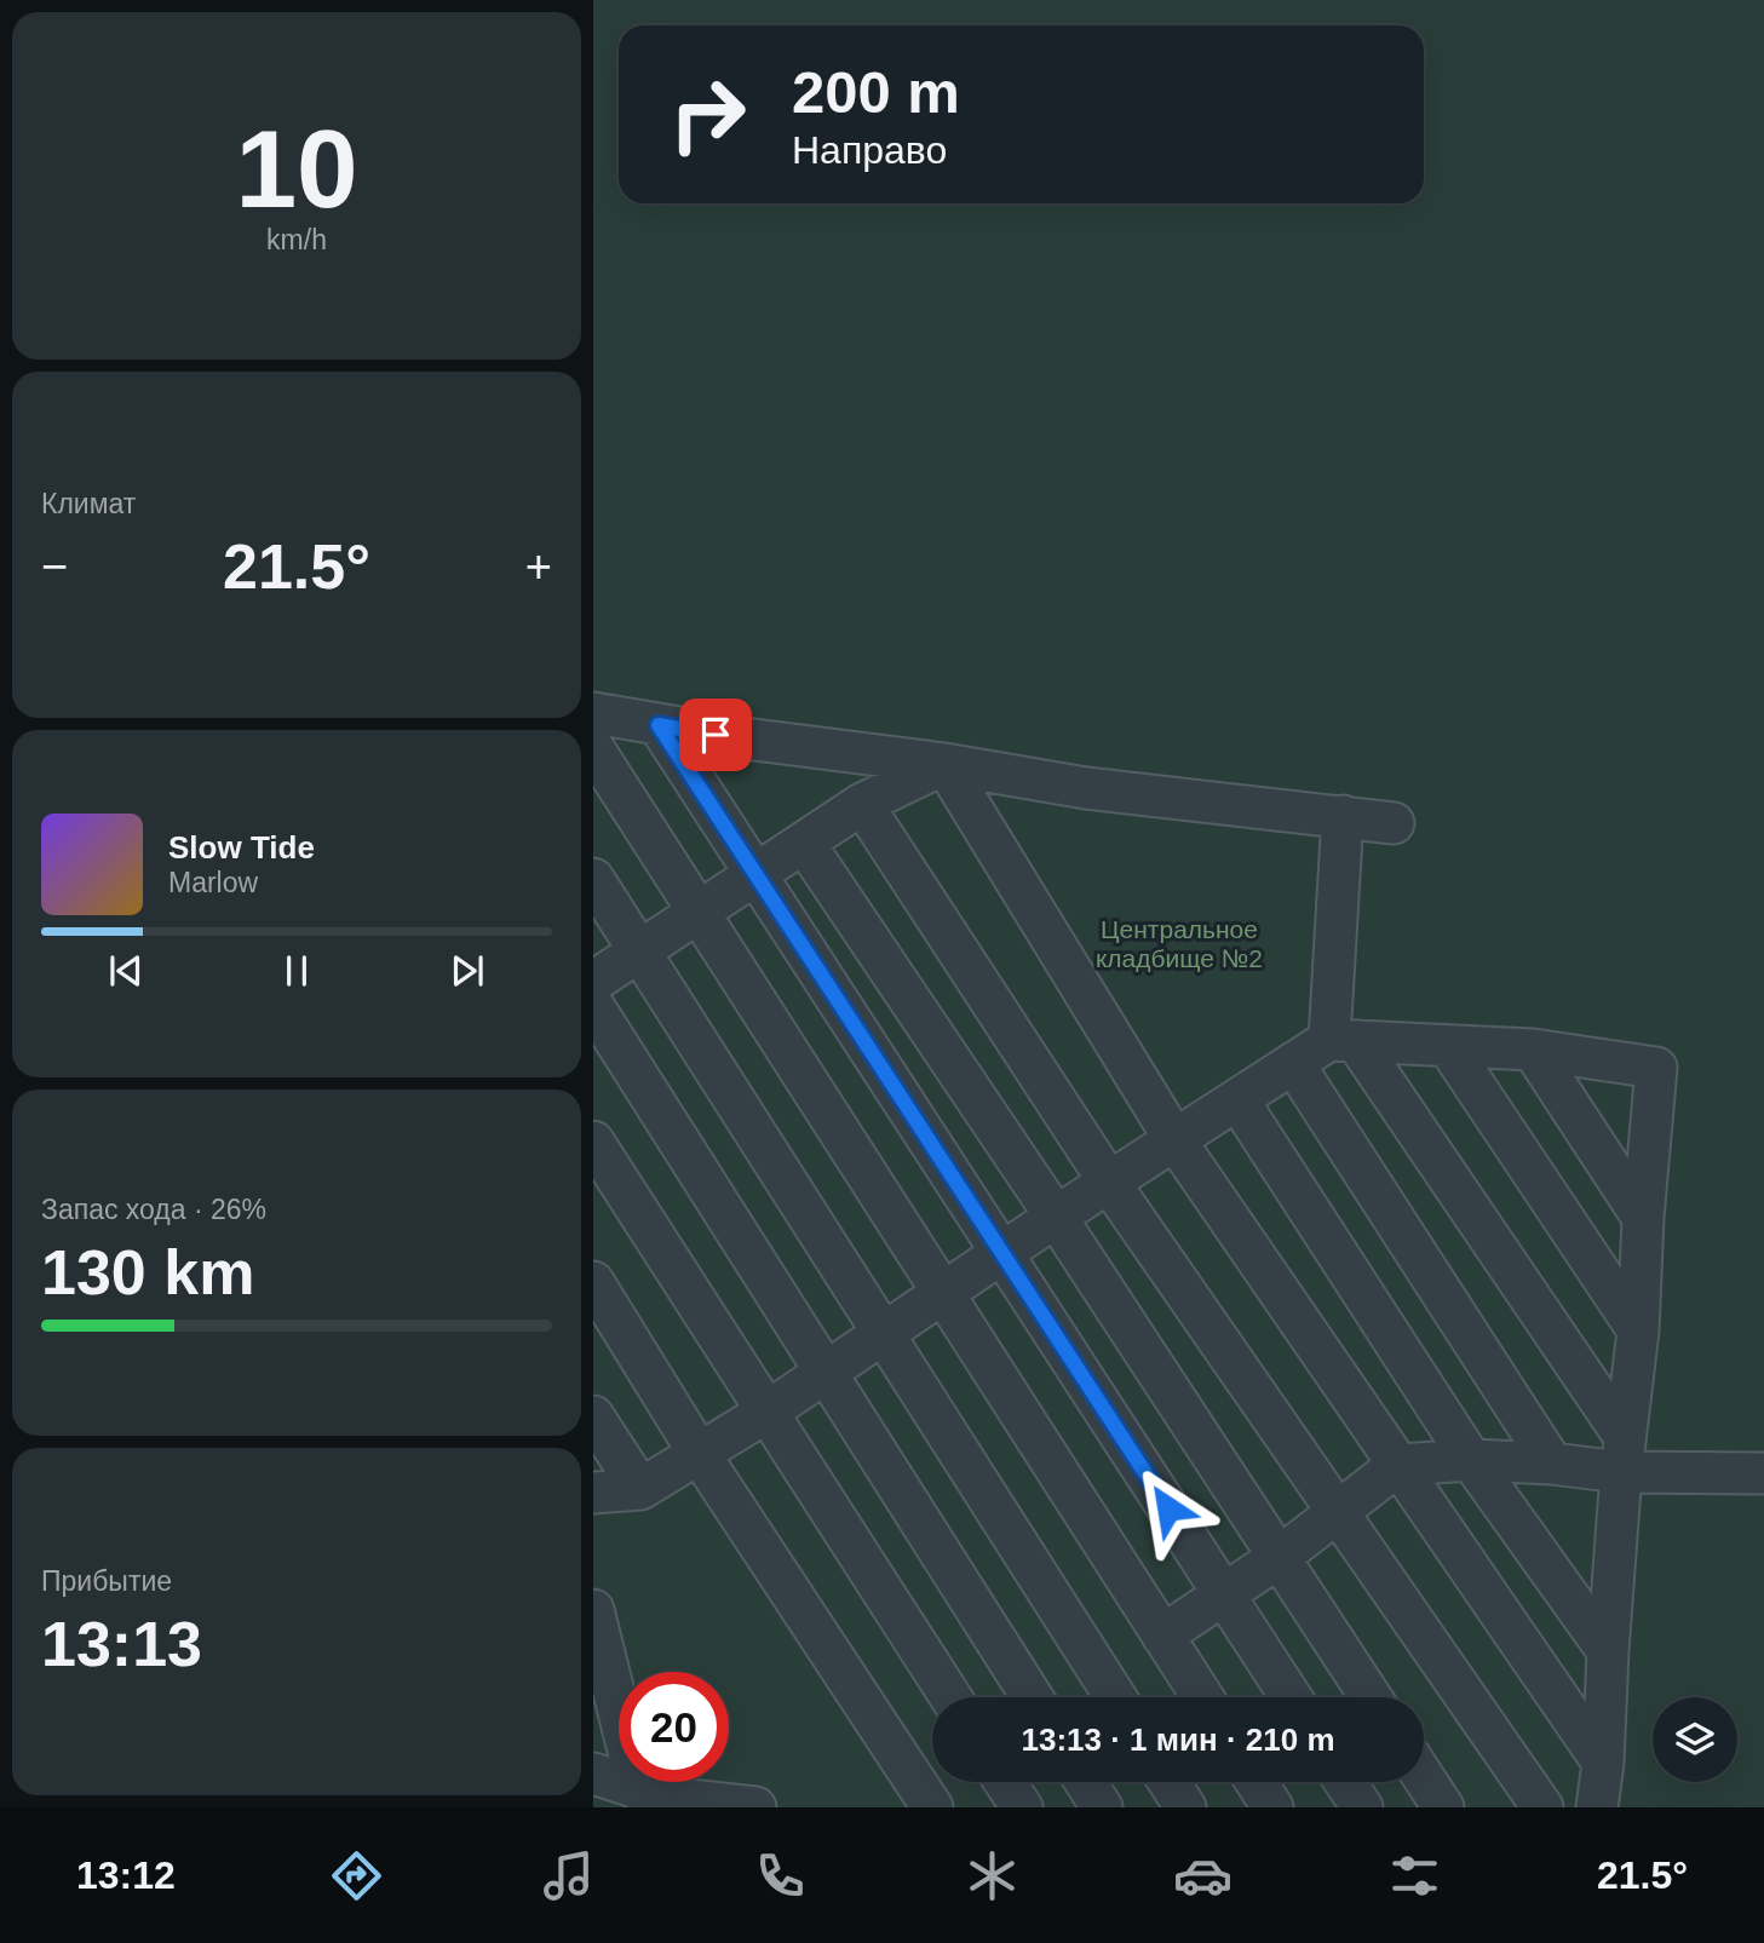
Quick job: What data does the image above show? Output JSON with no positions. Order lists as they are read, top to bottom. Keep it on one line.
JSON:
{"parks":["Центральное кладбище №2"],"page":{"tile":[["10","km/h"],"Климат",["Запас хода · 26%","130 km"],["Прибытие","13:13"]],"turn":["200 m","Направо"],"heat":["−","21.5°","+"],"song":["Slow Tide","Marlow"],"limit":"20","trip":"13:13 · 1 мин · 210 m","tabs":["13:12","21.5°"]}}
